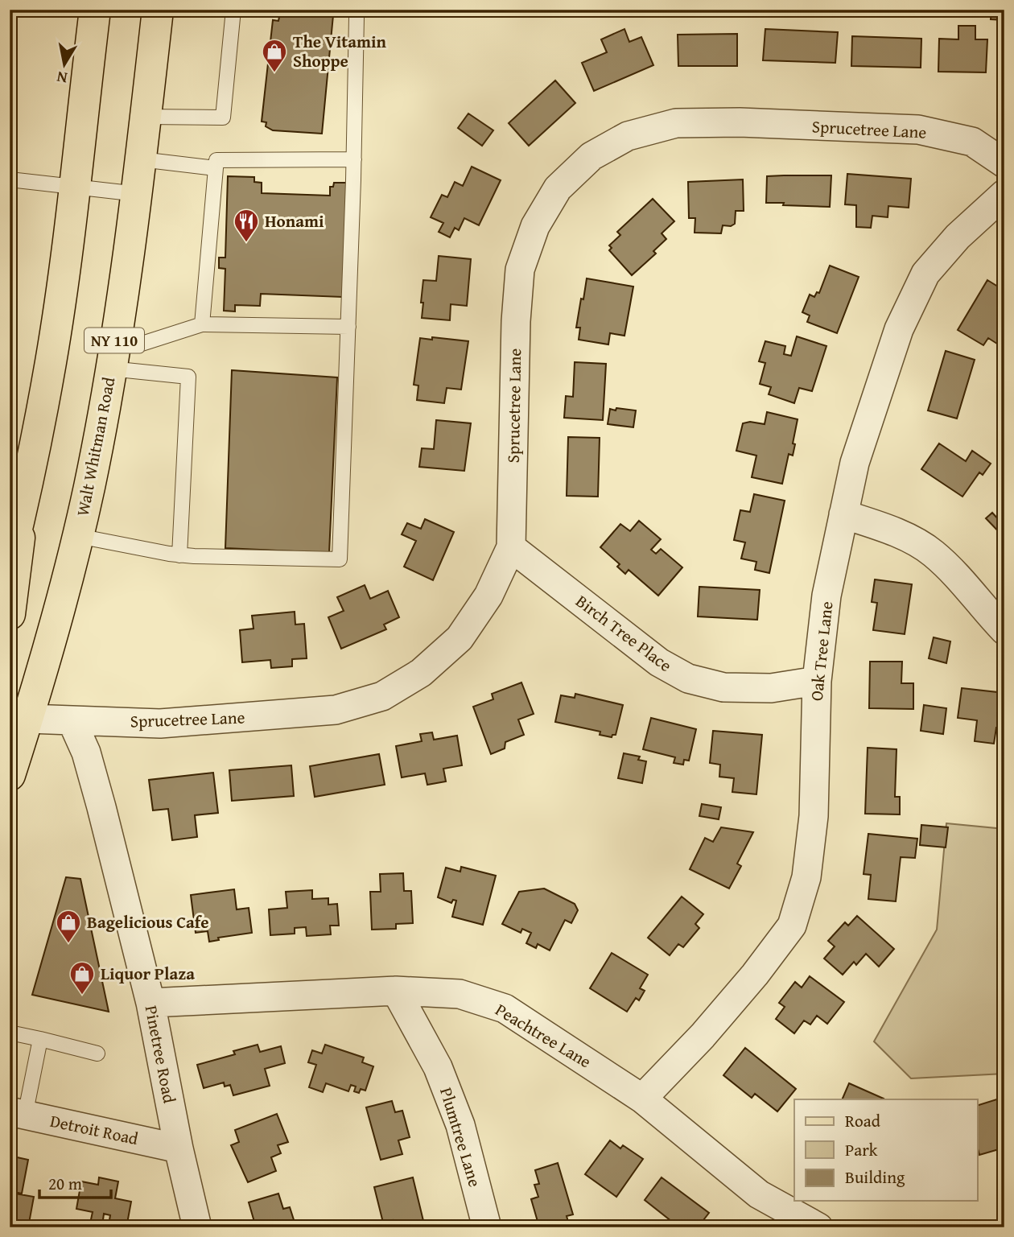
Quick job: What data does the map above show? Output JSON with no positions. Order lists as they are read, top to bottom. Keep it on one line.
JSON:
{"streets":{"main road":["NY 110","Walt Whitman Road"],"street":["Sprucetree Lane","Birch Tree Place","Oak Tree Lane","Peachtree Lane","Pinetree Road","Detroit Road","Plumtree Lane"]},"crossings":[["Sprucetree Lane","Walt Whitman Road"],["Sprucetree Lane","Birch Tree Place"],["Sprucetree Lane","Pinetree Road"],["Birch Tree Place","Oak Tree Lane"],["Oak Tree Lane","Peachtree Lane"],["Peachtree Lane","Pinetree Road"],["Peachtree Lane","Plumtree Lane"],["Pinetree Road","Detroit Road"]],"places":{"shop":["The Vitamin Shoppe","Bagelicious Cafe","Liquor Plaza"],"restaurant":["Honami"]},"legend":["Road","Park","Building"],"scale_bar":"20 m","north":"bottom"}
